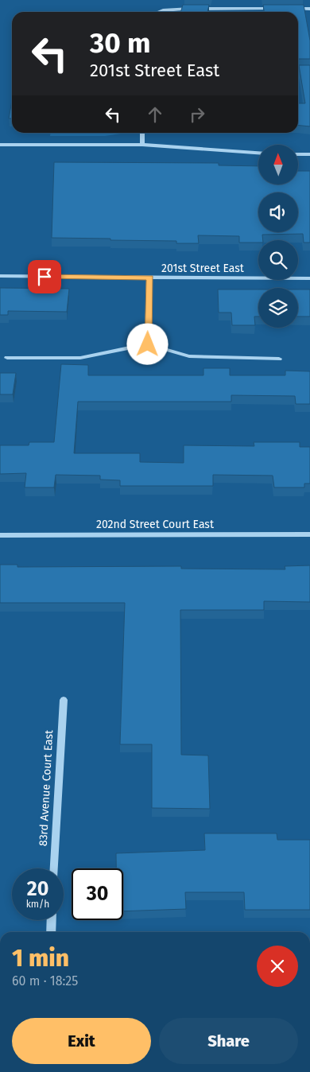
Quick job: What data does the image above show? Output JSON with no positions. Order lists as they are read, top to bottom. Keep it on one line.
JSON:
{"streets":{"street":["201st Street East","202nd Street Court East","83rd Avenue Court East"]},"north":"top","page":{"turn":["30 m","201st Street East"],"speed":"20 km/h","limit":"30","heading":["1 min","60 m · 18:25"],"buttons":["Exit","Share"]}}
